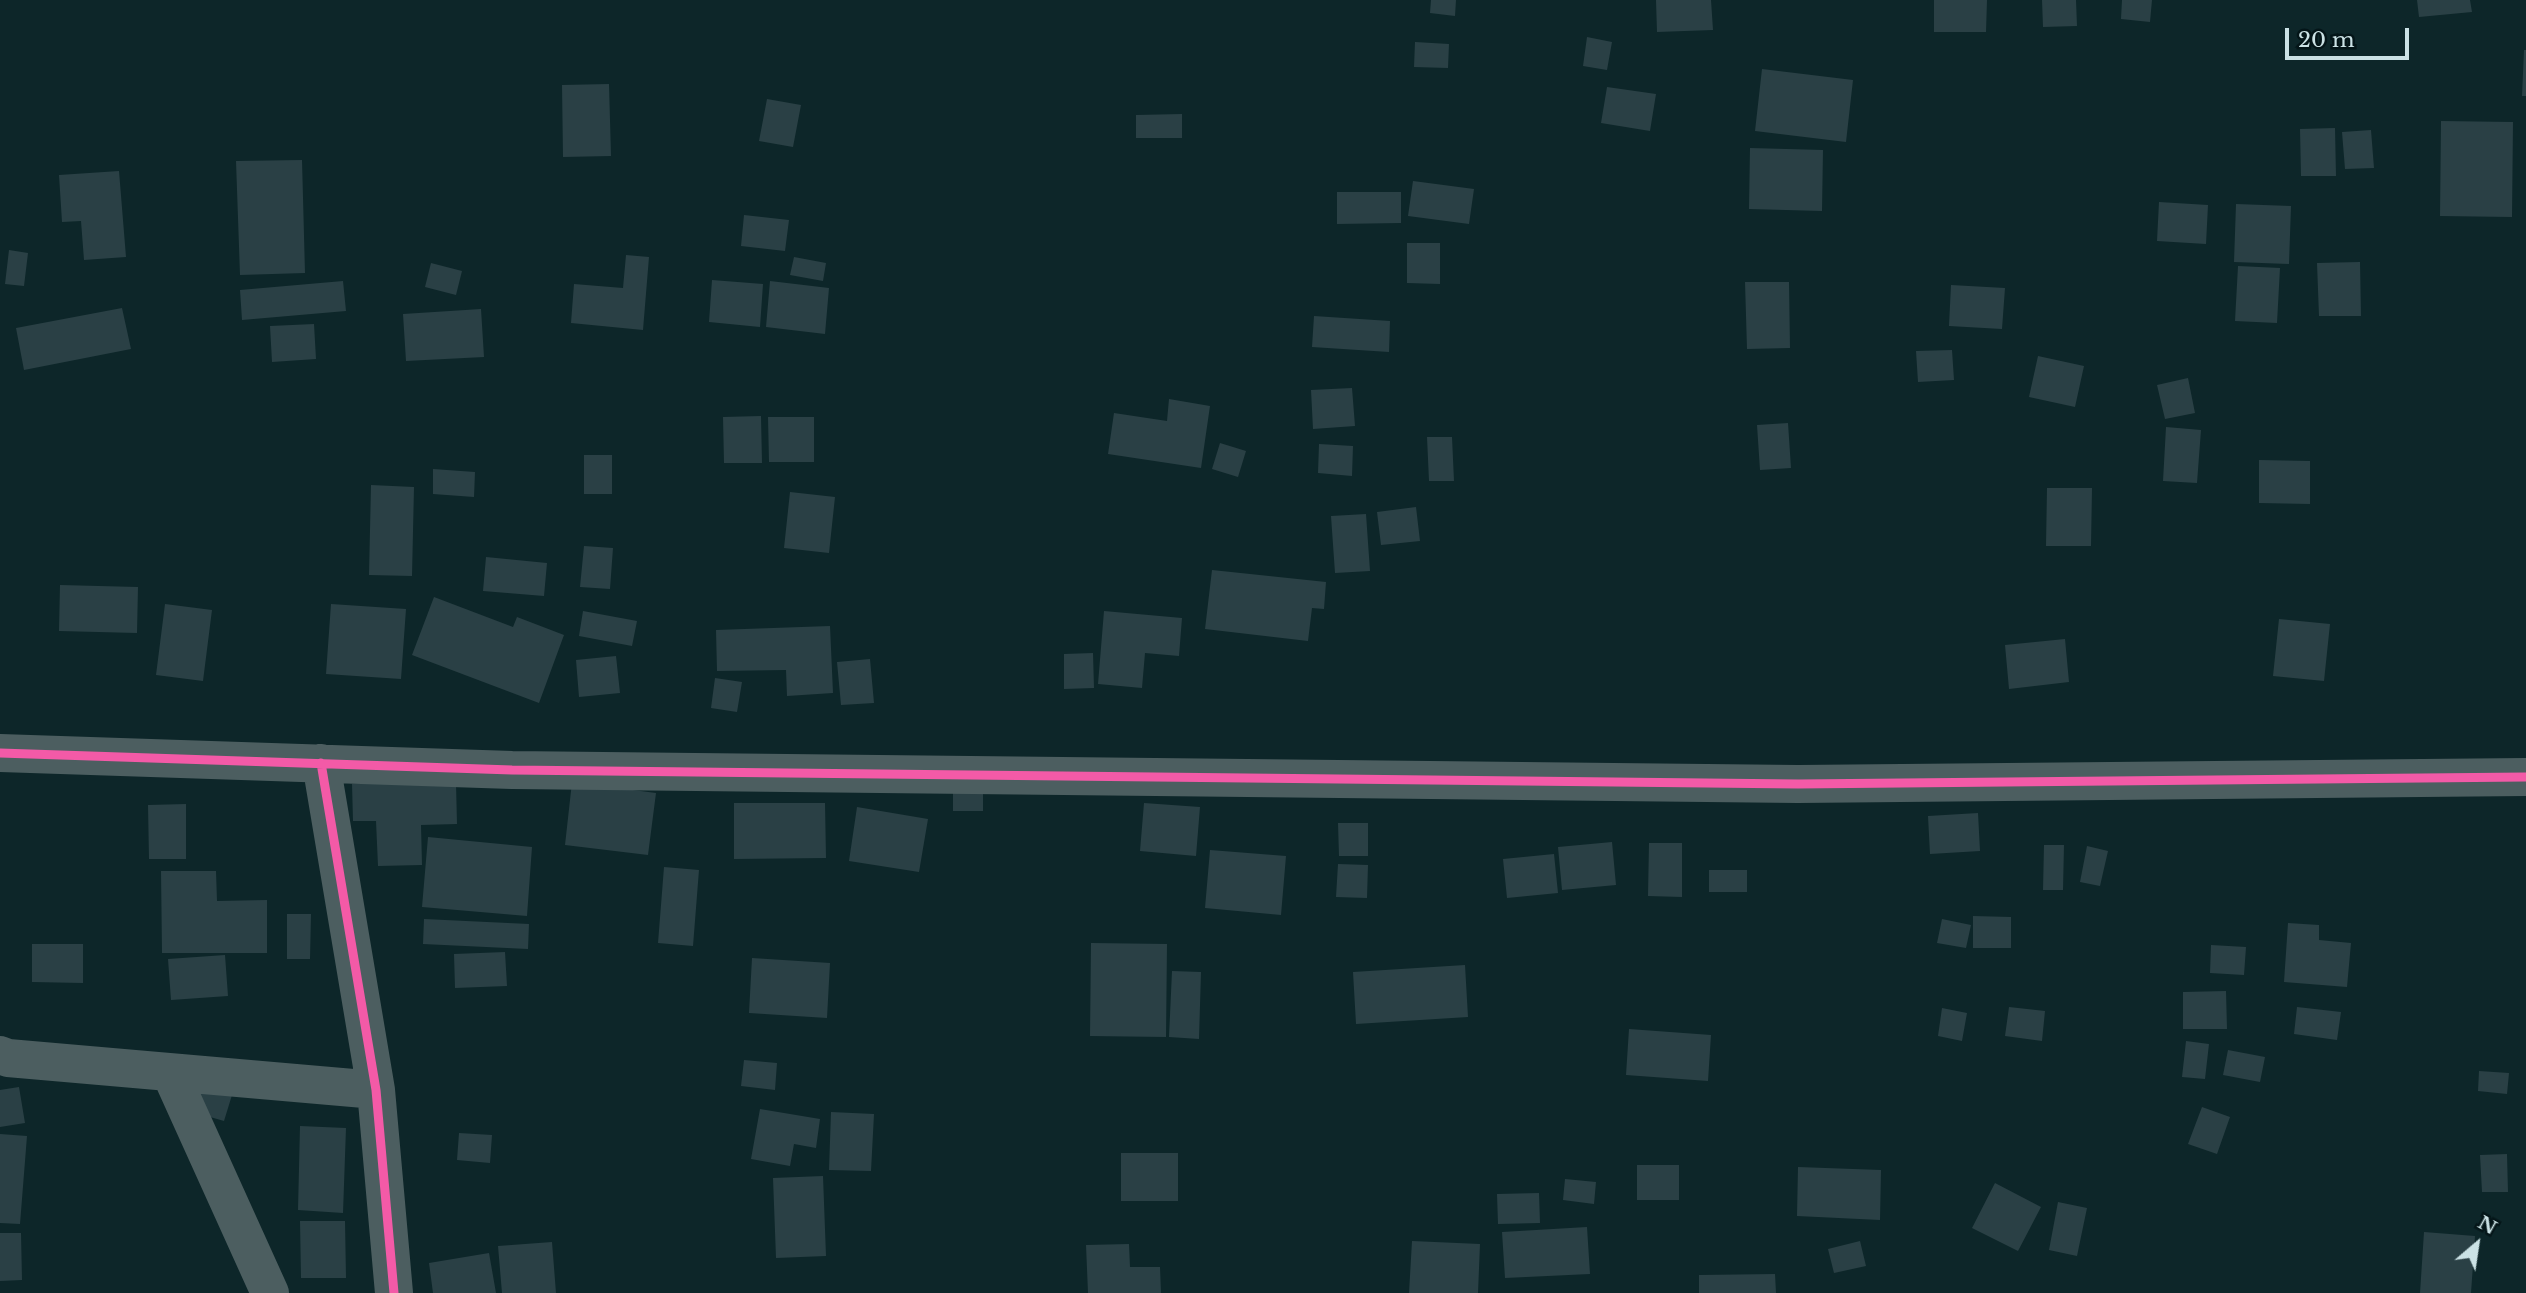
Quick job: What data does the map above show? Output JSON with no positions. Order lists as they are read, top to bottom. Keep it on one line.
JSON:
{"scale_bar":"20 m","north":"top right"}
